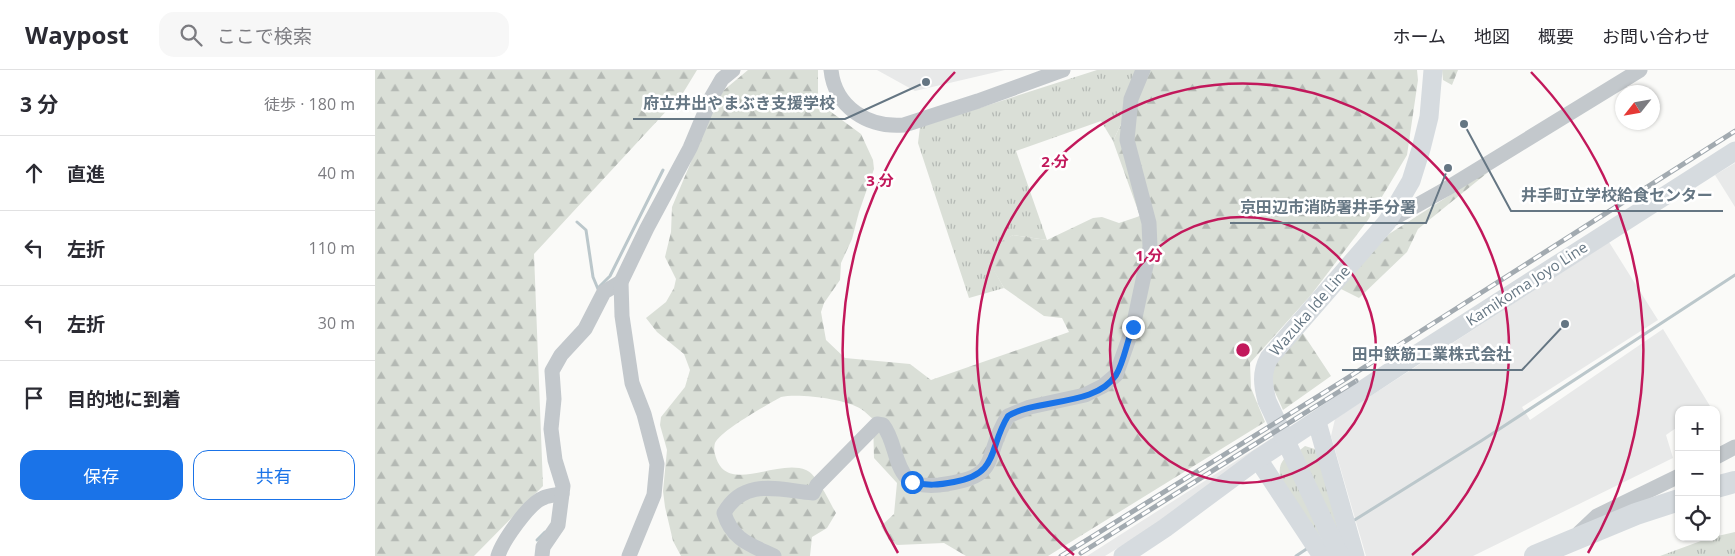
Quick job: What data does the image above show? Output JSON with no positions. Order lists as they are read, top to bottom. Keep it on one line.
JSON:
{"streets":{"main road":["Kamikoma Joyo Line","Wazuka Ide Line"]},"places":["府立井出やまぶき支援学校","井手町立学校給食センター","京田辺市消防署井手分署","田中鉄筋工業株式会社"],"north":"bottom left","page":{"header":"Waypost","search":"ここで検索","nav":["ホーム","地図","概要","お問い合わせ"],"heading":["3 分","徒歩 · 180 m"],"list":[["直進","40 m"],["左折","110 m"],["左折","30 m"],"目的地に到着"],"map_buttons":["+","−"],"buttons":["保存","共有"]},"rings":["2 分","3 分","1 分"]}
